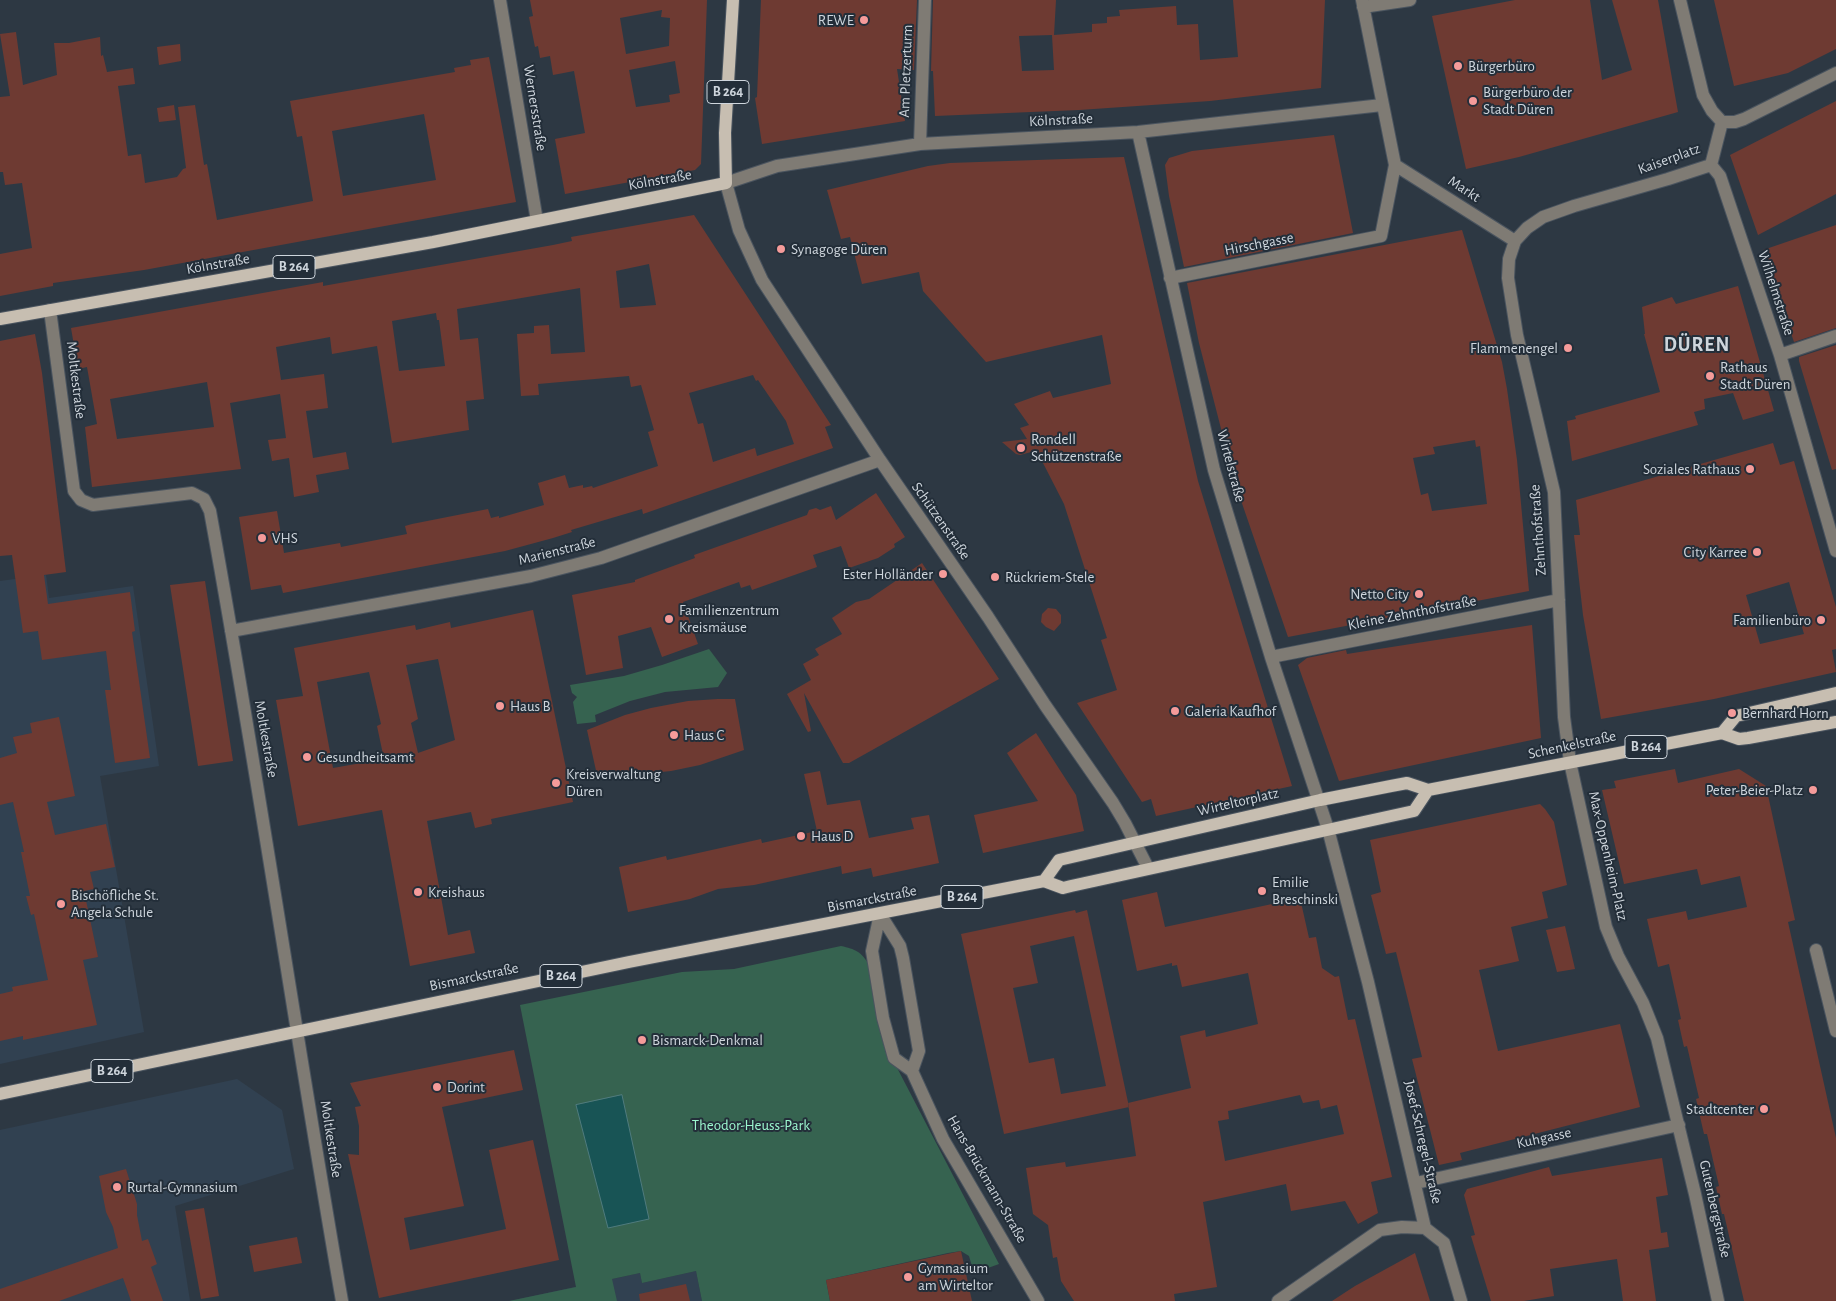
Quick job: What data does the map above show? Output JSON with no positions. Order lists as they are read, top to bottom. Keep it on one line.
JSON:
{"streets":{"main road":["B 264","Kölnstraße","Schenkelstraße","Wirteltorplatz","Bismarckstraße"],"street":["Am Pletzerturm","Wernersstraße","Kaiserplatz","Markt","Hirschgasse","Wilhelmstraße","Moltkestraße","Wirtelstraße","Schützenstraße","Zehnthofstraße","Marienstraße","Kleine Zehnthofstraße","Max-Oppenheim-Platz","Kuhgasse","Josef-Schregel-Straße","Hans-Brückmann-Straße","Gutenbergstraße"]},"crossings":[["Am Pletzerturm","Kölnstraße"],["B 264","Kölnstraße"],["B 264","Schützenstraße"],["B 264","Schenkelstraße"],["B 264","Wirteltorplatz"],["B 264","Bismarckstraße"],["B 264","Josef-Schregel-Straße"],["Wernersstraße","Kölnstraße"],["Kölnstraße","Moltkestraße"],["Kölnstraße","Wirtelstraße"],["Kölnstraße","Schützenstraße"],["Kaiserplatz","Markt"],["Kaiserplatz","Wilhelmstraße"],["Kaiserplatz","Zehnthofstraße"],["Markt","Hirschgasse"],["Markt","Zehnthofstraße"],["Hirschgasse","Wirtelstraße"],["Moltkestraße","Marienstraße"],["Moltkestraße","Bismarckstraße"],["Wirtelstraße","Kleine Zehnthofstraße"],["Wirtelstraße","Schenkelstraße"],["Wirtelstraße","Wirteltorplatz"],["Schützenstraße","Marienstraße"],["Schützenstraße","Wirteltorplatz"],["Schützenstraße","Bismarckstraße"],["Zehnthofstraße","Kleine Zehnthofstraße"],["Zehnthofstraße","Schenkelstraße"],["Zehnthofstraße","Max-Oppenheim-Platz"],["Schenkelstraße","Wirteltorplatz"],["Schenkelstraße","Max-Oppenheim-Platz"],["Max-Oppenheim-Platz","Kuhgasse"],["Max-Oppenheim-Platz","Gutenbergstraße"],["Bismarckstraße","Hans-Brückmann-Straße"],["Kuhgasse","Josef-Schregel-Straße"],["Kuhgasse","Gutenbergstraße"]],"districts":["DÜREN"],"parks":["Theodor-Heuss-Park"],"places":["REWE","Bürgerbüro","Bürgerbüro der Stadt Düren","Synagoge Düren","Flammenengel","Rathaus Stadt Düren","Rondell Schützenstraße","Soziales Rathaus","VHS","City Karree","Ester Holländer","Rückriem-Stele","Netto City","Familienzentrum Kreismäuse","Familienbüro","Haus B","Galeria Kaufhof","Bernhard Horn","Haus C","Gesundheitsamt","Kreisverwaltung Düren","Peter-Beier-Platz","Haus D","Emilie Breschinski","Kreishaus","Bischöfliche St. Angela Schule","Bismarck-Denkmal","Dorint","Stadtcenter","Rurtal-Gymnasium","Gymnasium am Wirteltor"]}
